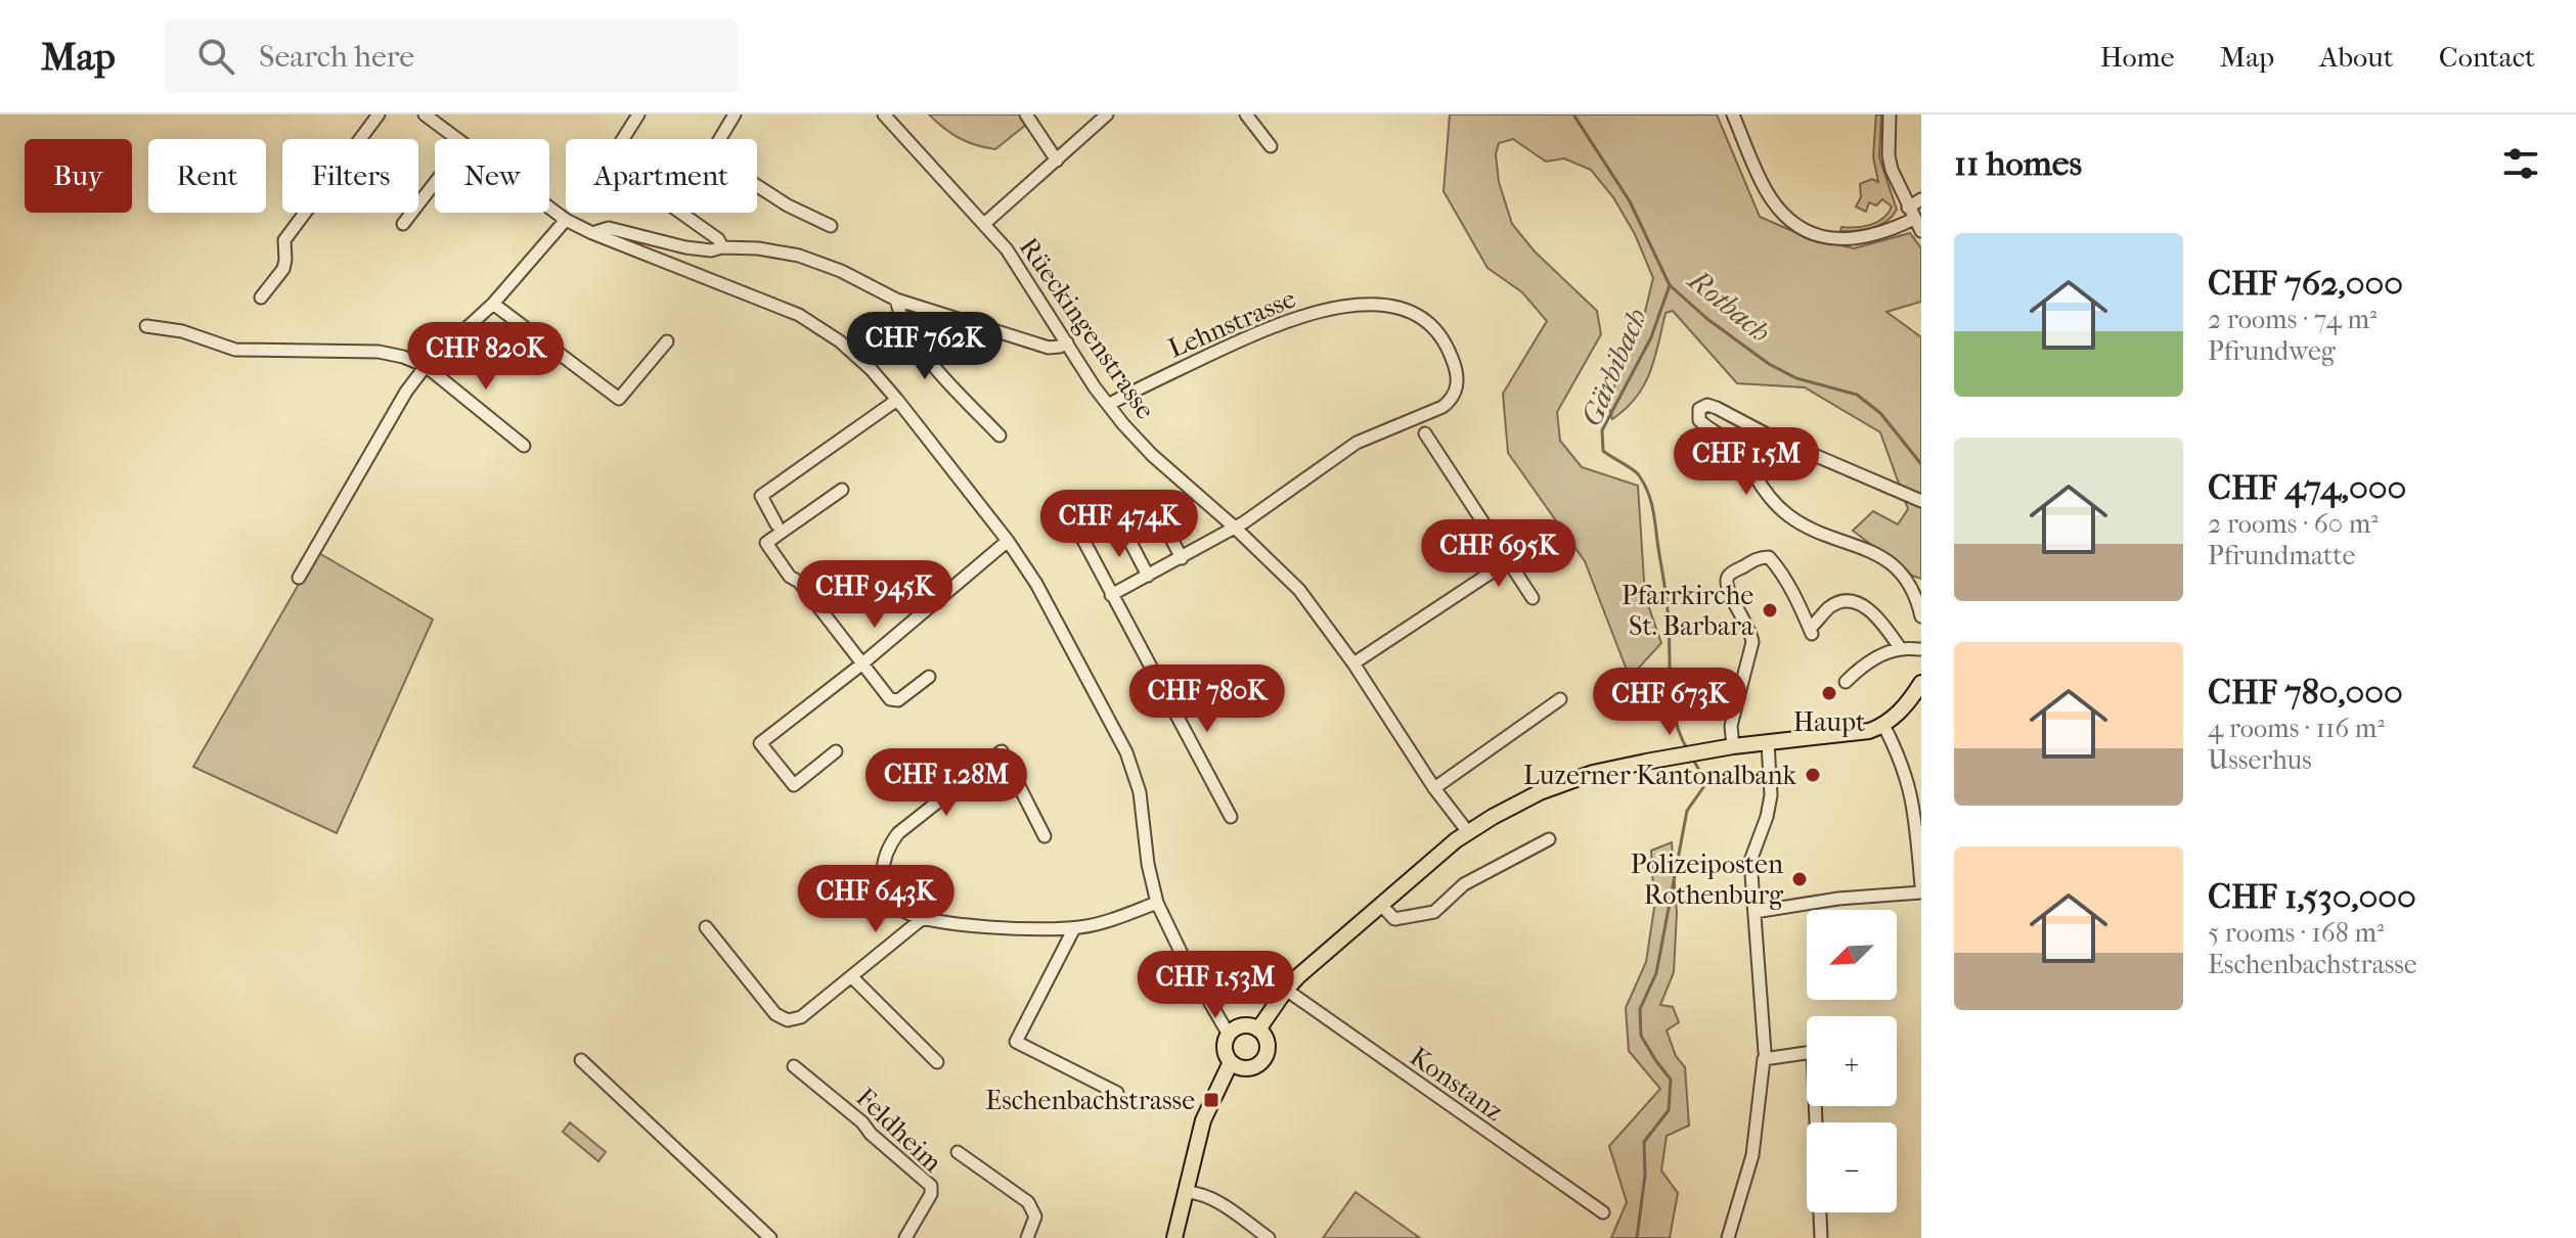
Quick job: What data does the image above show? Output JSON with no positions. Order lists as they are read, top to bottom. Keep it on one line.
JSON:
{"streets":{"street":["Lehnstrasse","Rüeckingenstrasse","Konstanz","Feldheim"]},"crossings":[["Lehnstrasse","Rüeckingenstrasse"]],"water":["Rotbach","Gärbibach"],"places":{"other":["Pfarrkirche St. Barbara","Haupt","Luzerner Kantonalbank","Polizeiposten Rothenburg"],"transit":["Eschenbachstrasse"]},"north":"bottom left","page":{"header":"Map","search":"Search here","nav":["Home","Map","About","Contact"],"heading":"11 homes","chip":["Buy","Rent","Filters","New","Apartment"],"list":[{"name":"CHF 762,000","note":"2 rooms · 74 m² · Pfrundweg"},{"name":"CHF 474,000","note":"2 rooms · 60 m² · Pfrundmatte"},{"name":"CHF 780,000","note":"4 rooms · 116 m² · Usserhus"},{"name":"CHF 1,530,000","note":"5 rooms · 168 m² · Eschenbachstrasse"}],"price":["CHF 762K","CHF 820K","CHF 1.5M","CHF 474K","CHF 695K","CHF 945K","CHF 780K","CHF 673K","CHF 1.28M","CHF 643K","CHF 1.53M"],"map_buttons":["+","−"]}}
